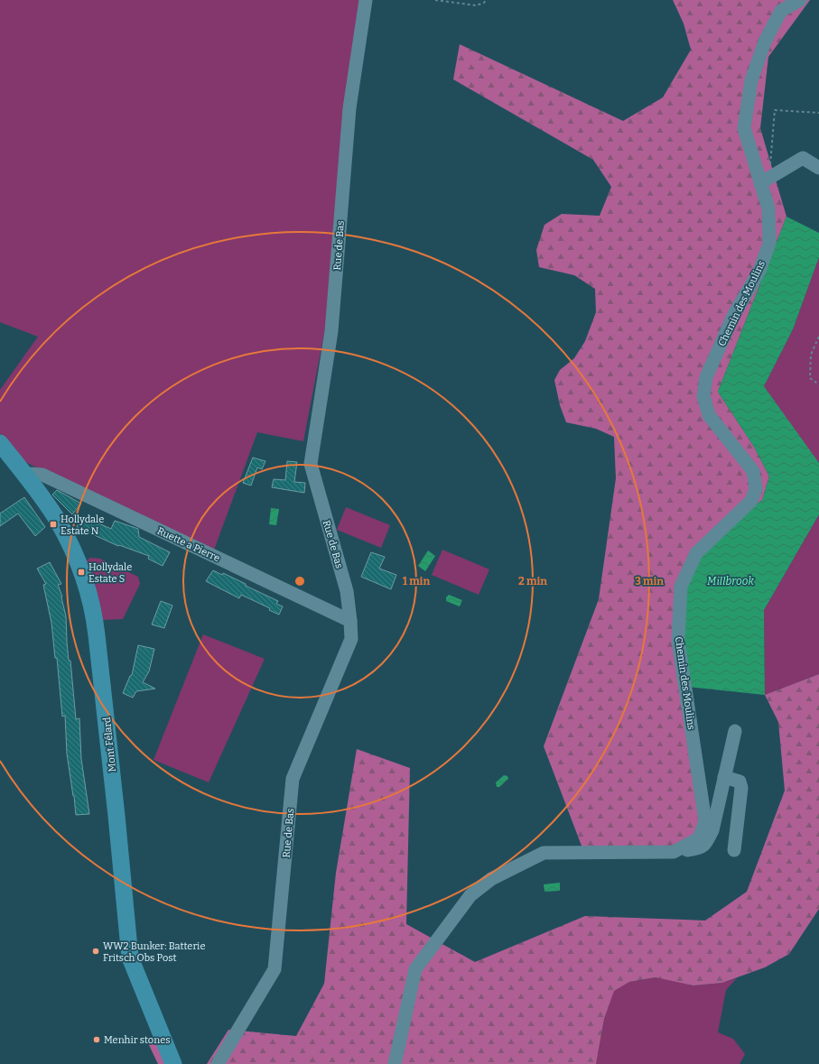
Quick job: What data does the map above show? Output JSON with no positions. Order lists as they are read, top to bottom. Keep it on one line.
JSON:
{"streets":{"main road":["Mont Félard"],"street":["Rue de Bas","Chemin des Moulins","Ruette a Pierre"]},"crossings":[["Rue de Bas","Ruette a Pierre"],["Ruette a Pierre","Mont Félard"]],"water":["Millbrook"],"places":{"transit":["Hollydale Estate N","Hollydale Estate S"],"other":["WW2 Bunker: Batterie Fritsch Obs Post","Menhir stones"]},"rings":["1 min","2 min","3 min"]}
